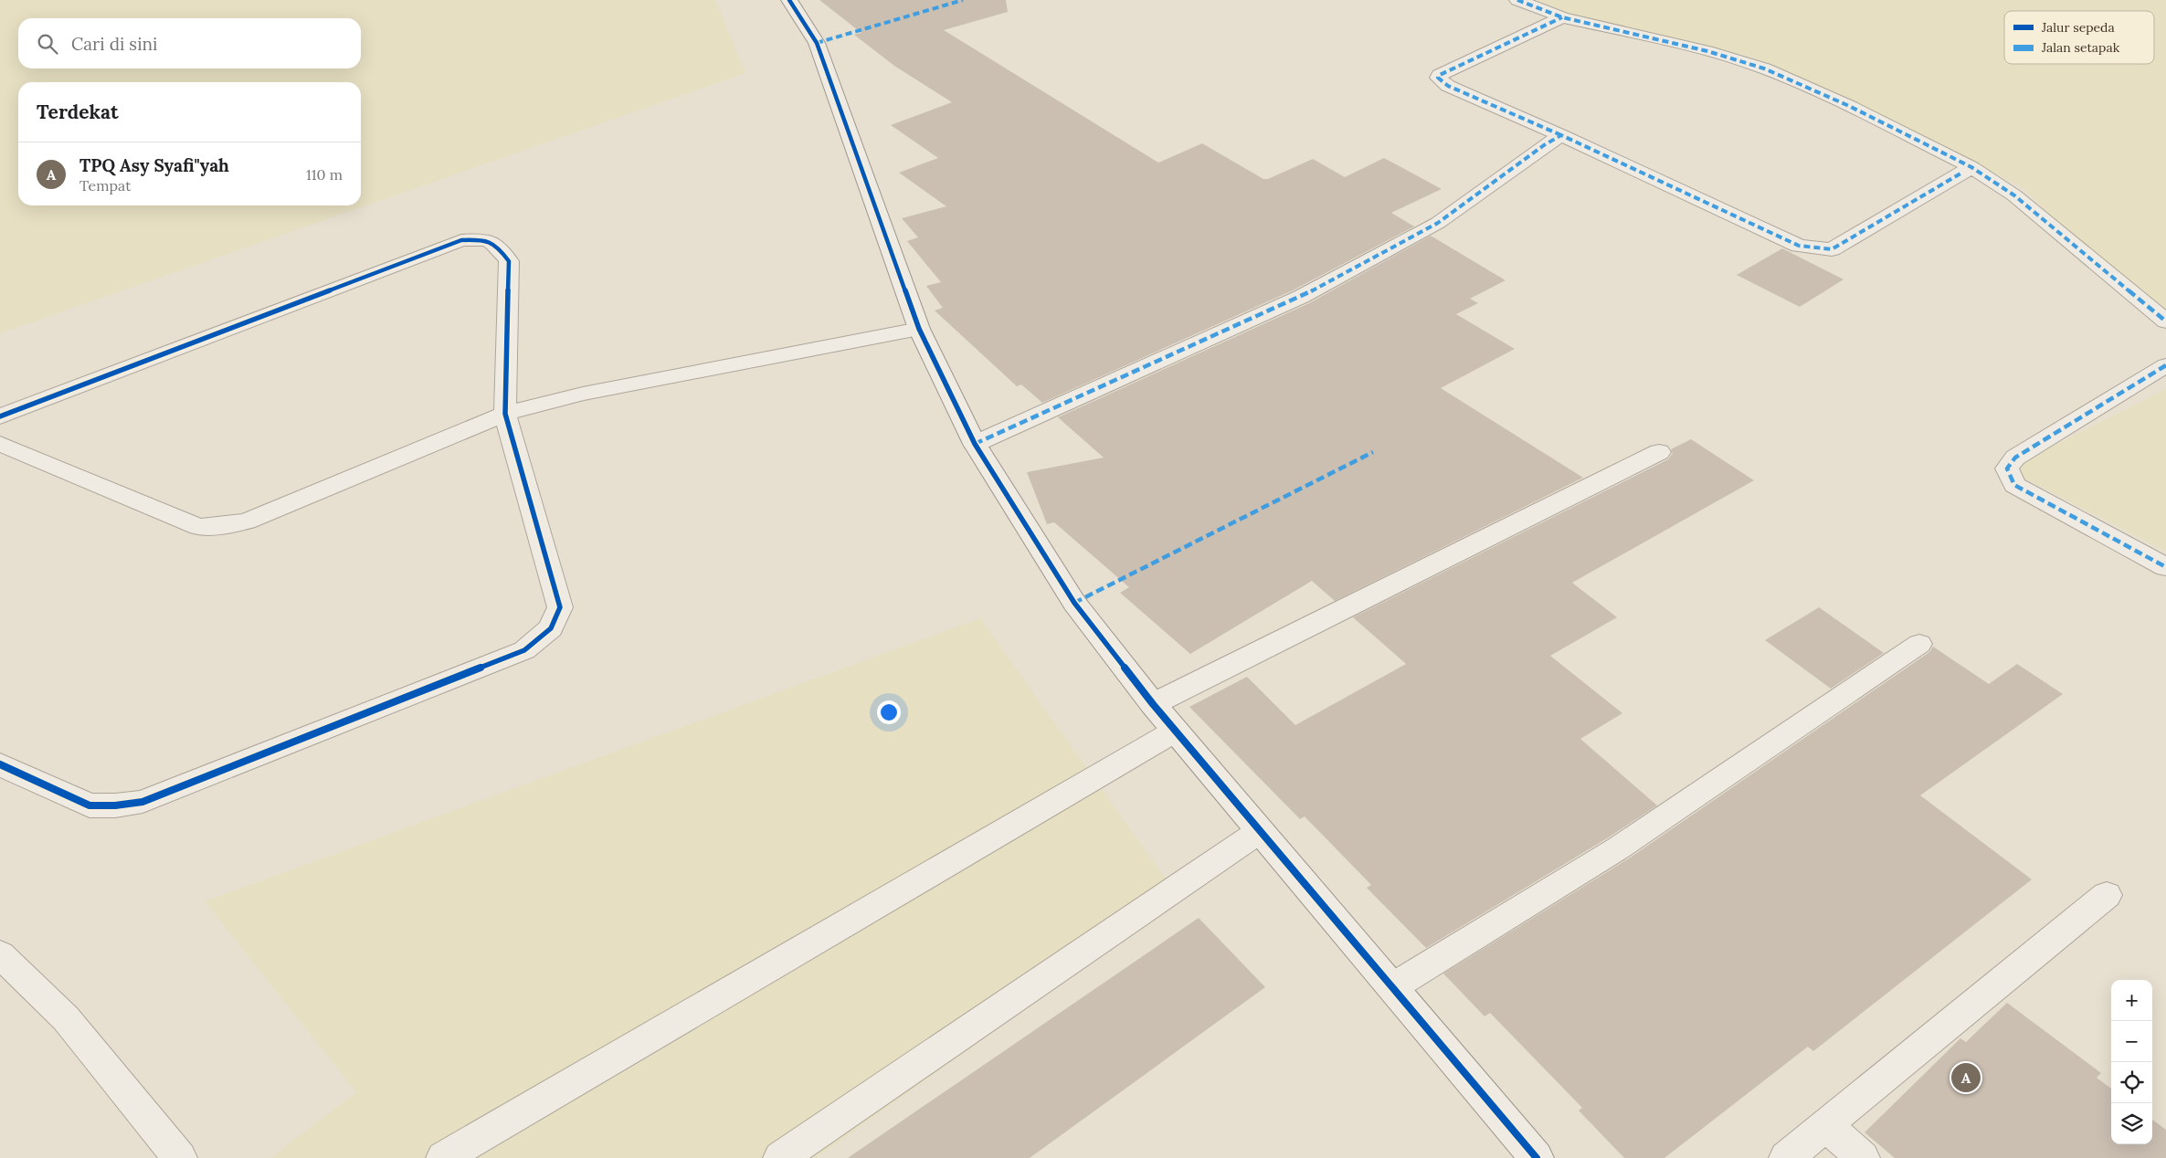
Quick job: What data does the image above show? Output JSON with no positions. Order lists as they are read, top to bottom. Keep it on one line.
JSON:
{"legend":["Jalur sepeda","Jalan setapak"],"page":{"search":"Cari di sini","heading":"Terdekat","list":[{"mark":"A","name":"TPQ Asy Syafi\"yah","note":"Tempat","value":"110 m"}],"map_buttons":["+","−"],"pins":"A"}}
